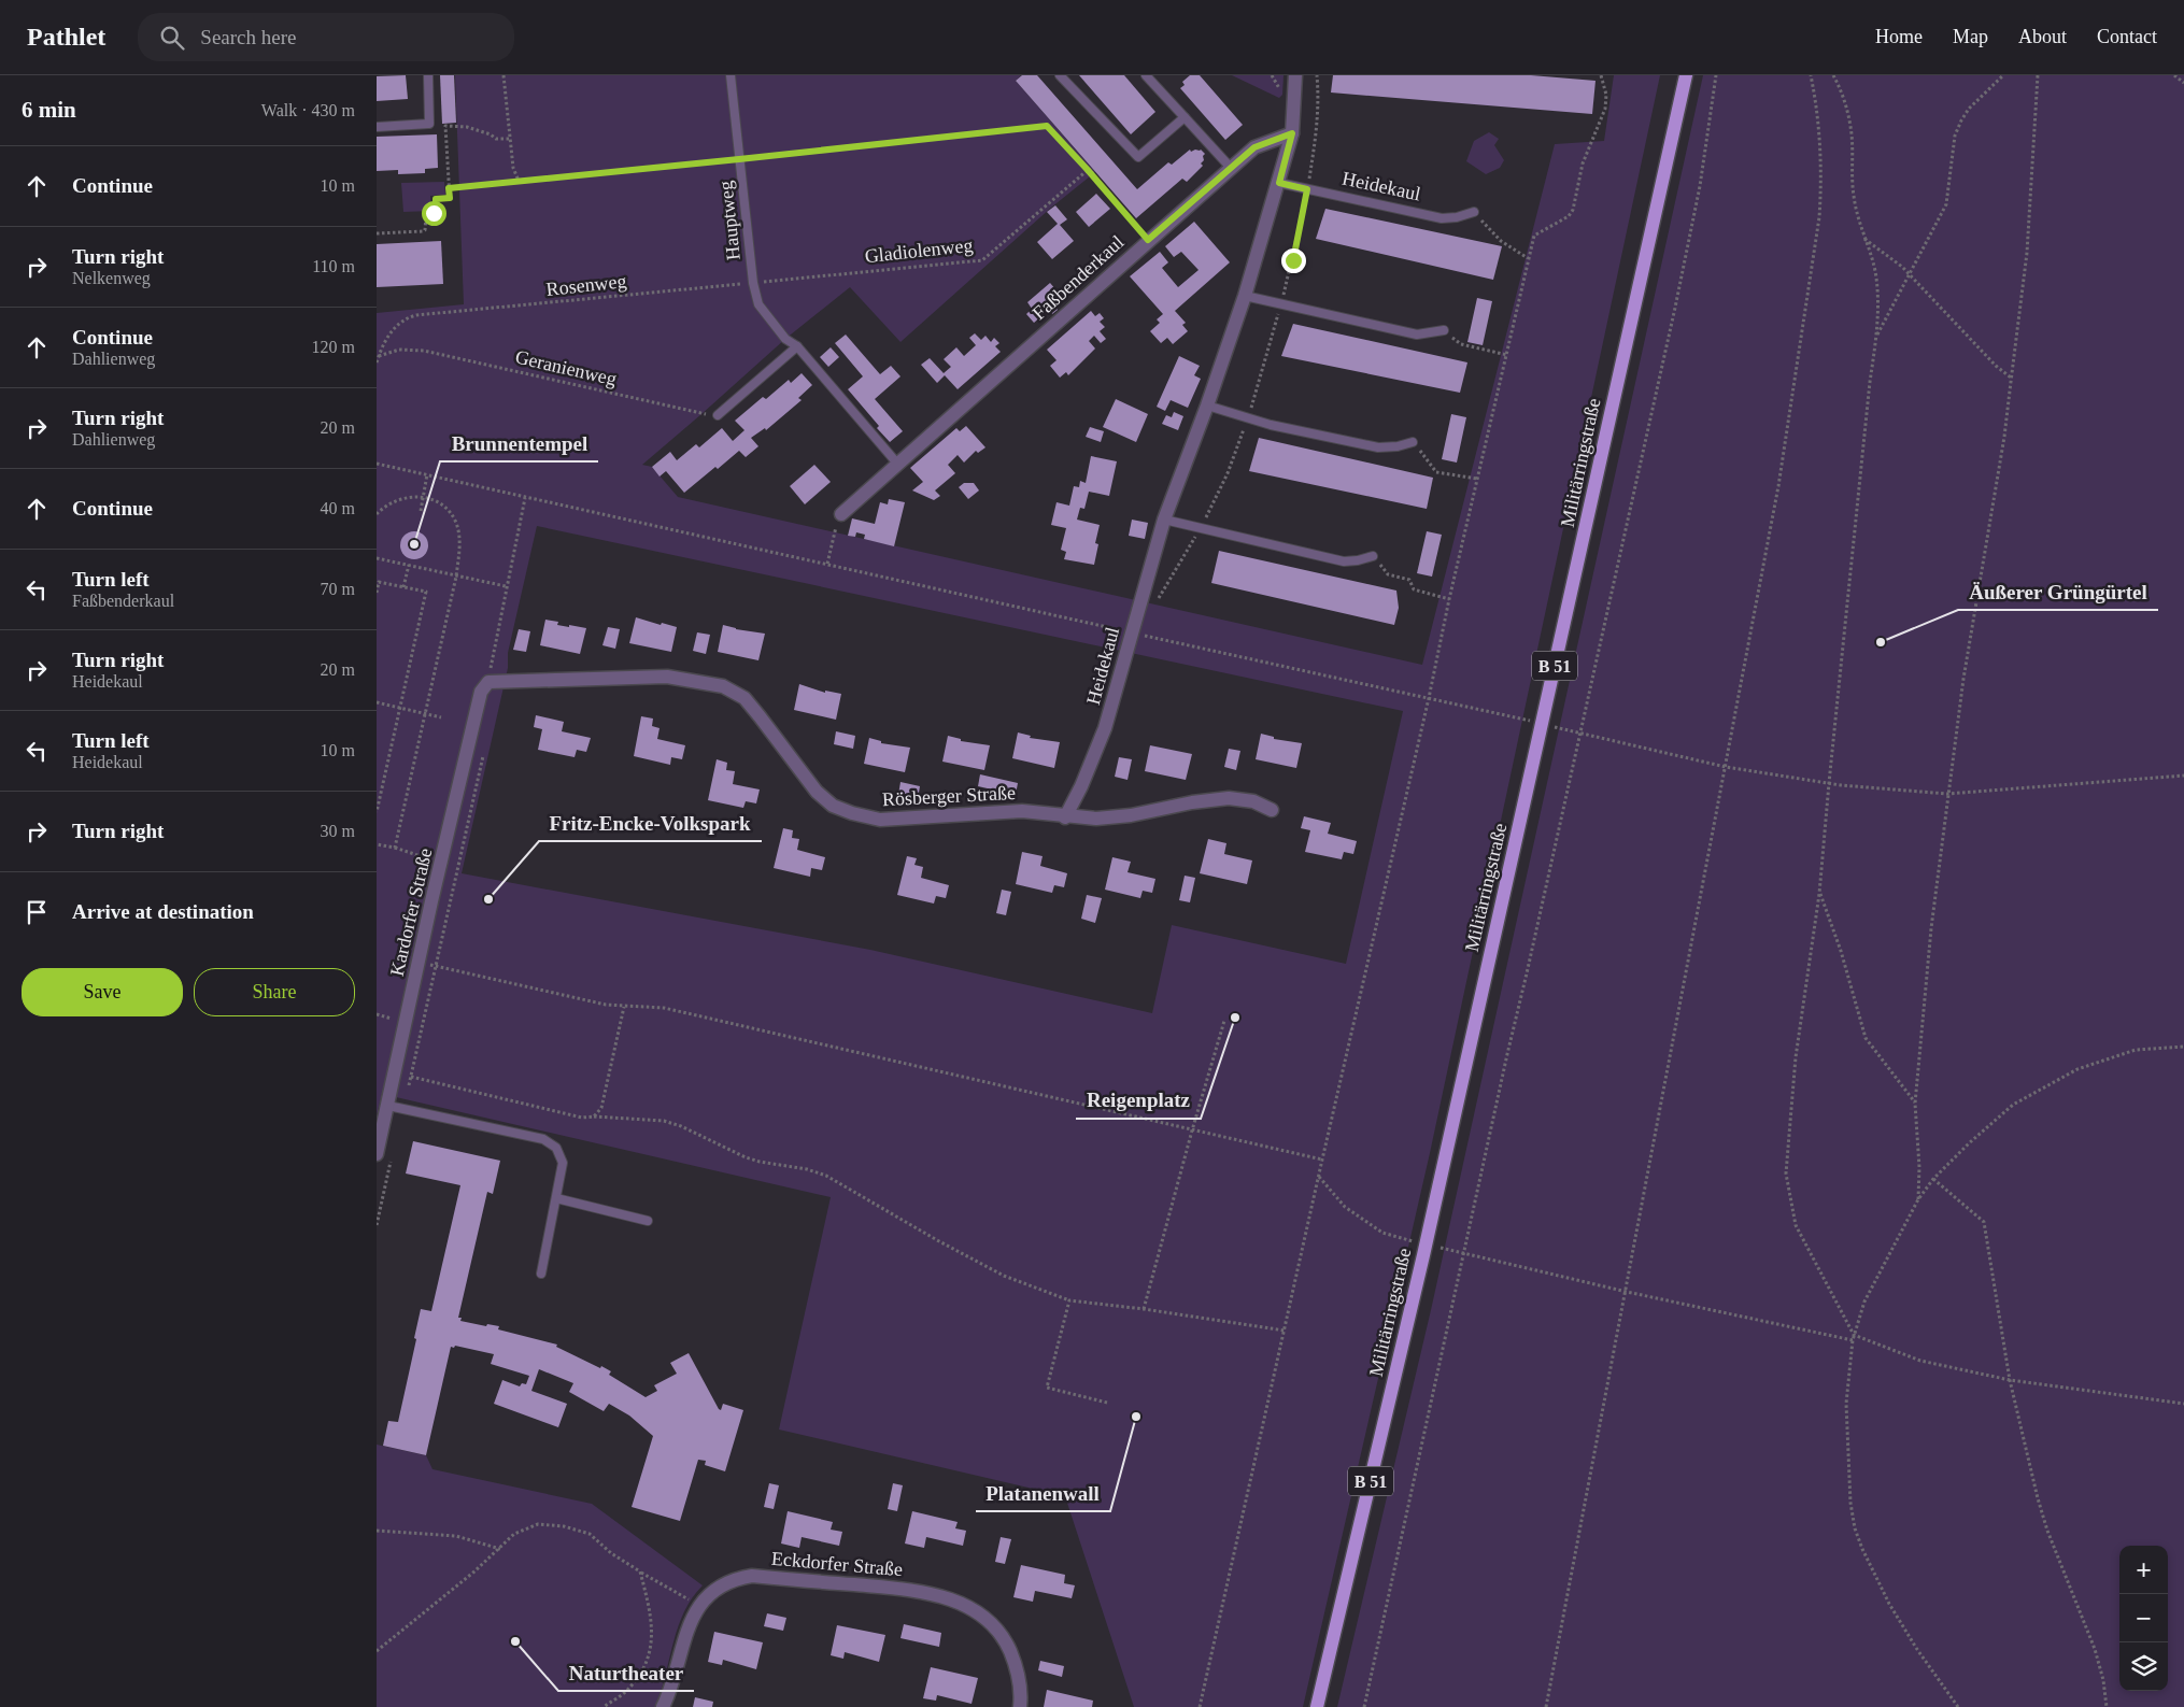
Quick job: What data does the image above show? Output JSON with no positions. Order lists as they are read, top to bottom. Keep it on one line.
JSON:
{"streets":{"main road":["Militärringstraße","B 51"],"street":["Heidekaul","Faßbenderkaul","Rösberger Straße","Kardorfer Straße","Eckdorfer Straße"],"lane":["Hauptweg"],"path":["Gladiolenweg","Rosenweg","Geranienweg"]},"crossings":[["Heidekaul","Faßbenderkaul"],["Heidekaul","Rösberger Straße"],["Hauptweg","Gladiolenweg"],["Hauptweg","Rosenweg"],["Gladiolenweg","Rosenweg"],["Rosenweg","Geranienweg"],["Rösberger Straße","Kardorfer Straße"]],"places":["Brunnentempel","Äußerer Grüngürtel","Fritz-Encke-Volkspark","Reigenplatz","Platanenwall","Naturtheater"],"page":{"header":"Pathlet","search":"Search here","nav":["Home","Map","About","Contact"],"heading":["6 min","Walk · 430 m"],"list":[["Continue","10 m"],["Turn right","Nelkenweg","110 m"],["Continue","Dahlienweg","120 m"],["Turn right","Dahlienweg","20 m"],["Continue","40 m"],["Turn left","Faßbenderkaul","70 m"],["Turn right","Heidekaul","20 m"],["Turn left","Heidekaul","10 m"],["Turn right","30 m"],"Arrive at destination"],"buttons":["Save","Share"],"map_buttons":["+","−"]}}
